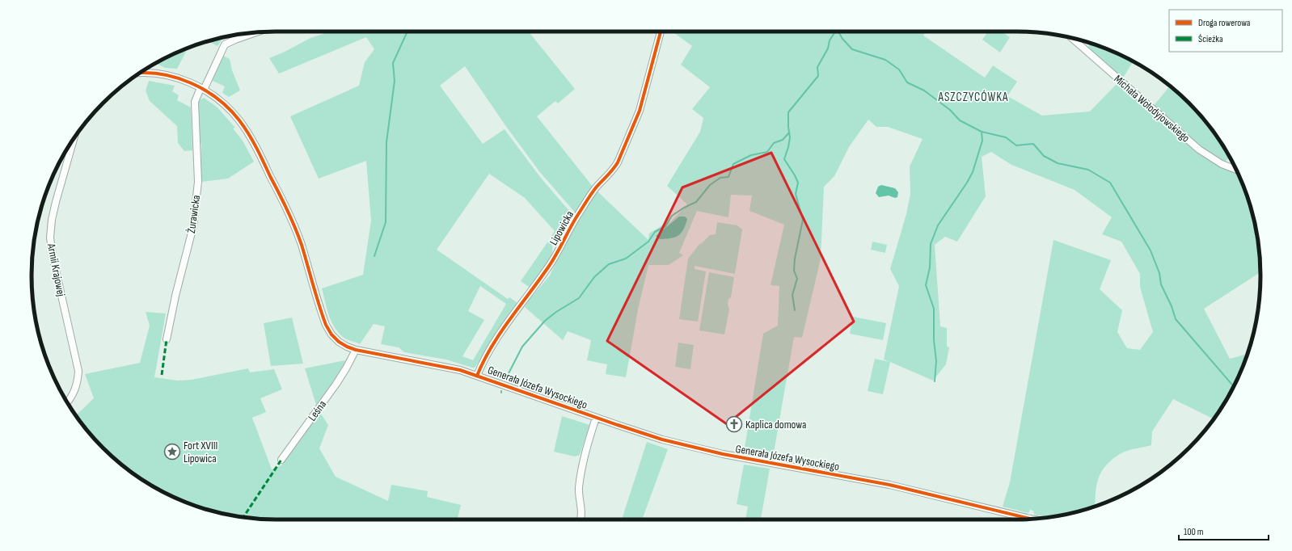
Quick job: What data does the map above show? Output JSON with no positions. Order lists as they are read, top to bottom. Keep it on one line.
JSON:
{"streets":{"street":["Michała Wołodyjowskiego","Żurawicka","Lipowicka","Armii Krajowej","Generała Józefa Wysockiego","Leśna"]},"crossings":[["Żurawicka","Generała Józefa Wysockiego"],["Lipowicka","Generała Józefa Wysockiego"],["Generała Józefa Wysockiego","Leśna"]],"districts":["ASZCZYCÓWKA"],"places":{"church":["Kaplica domowa"],"place":["Fort XVIII Lipowica"]},"legend":["Droga rowerowa","Ścieżka"],"scale_bar":"100 m"}
